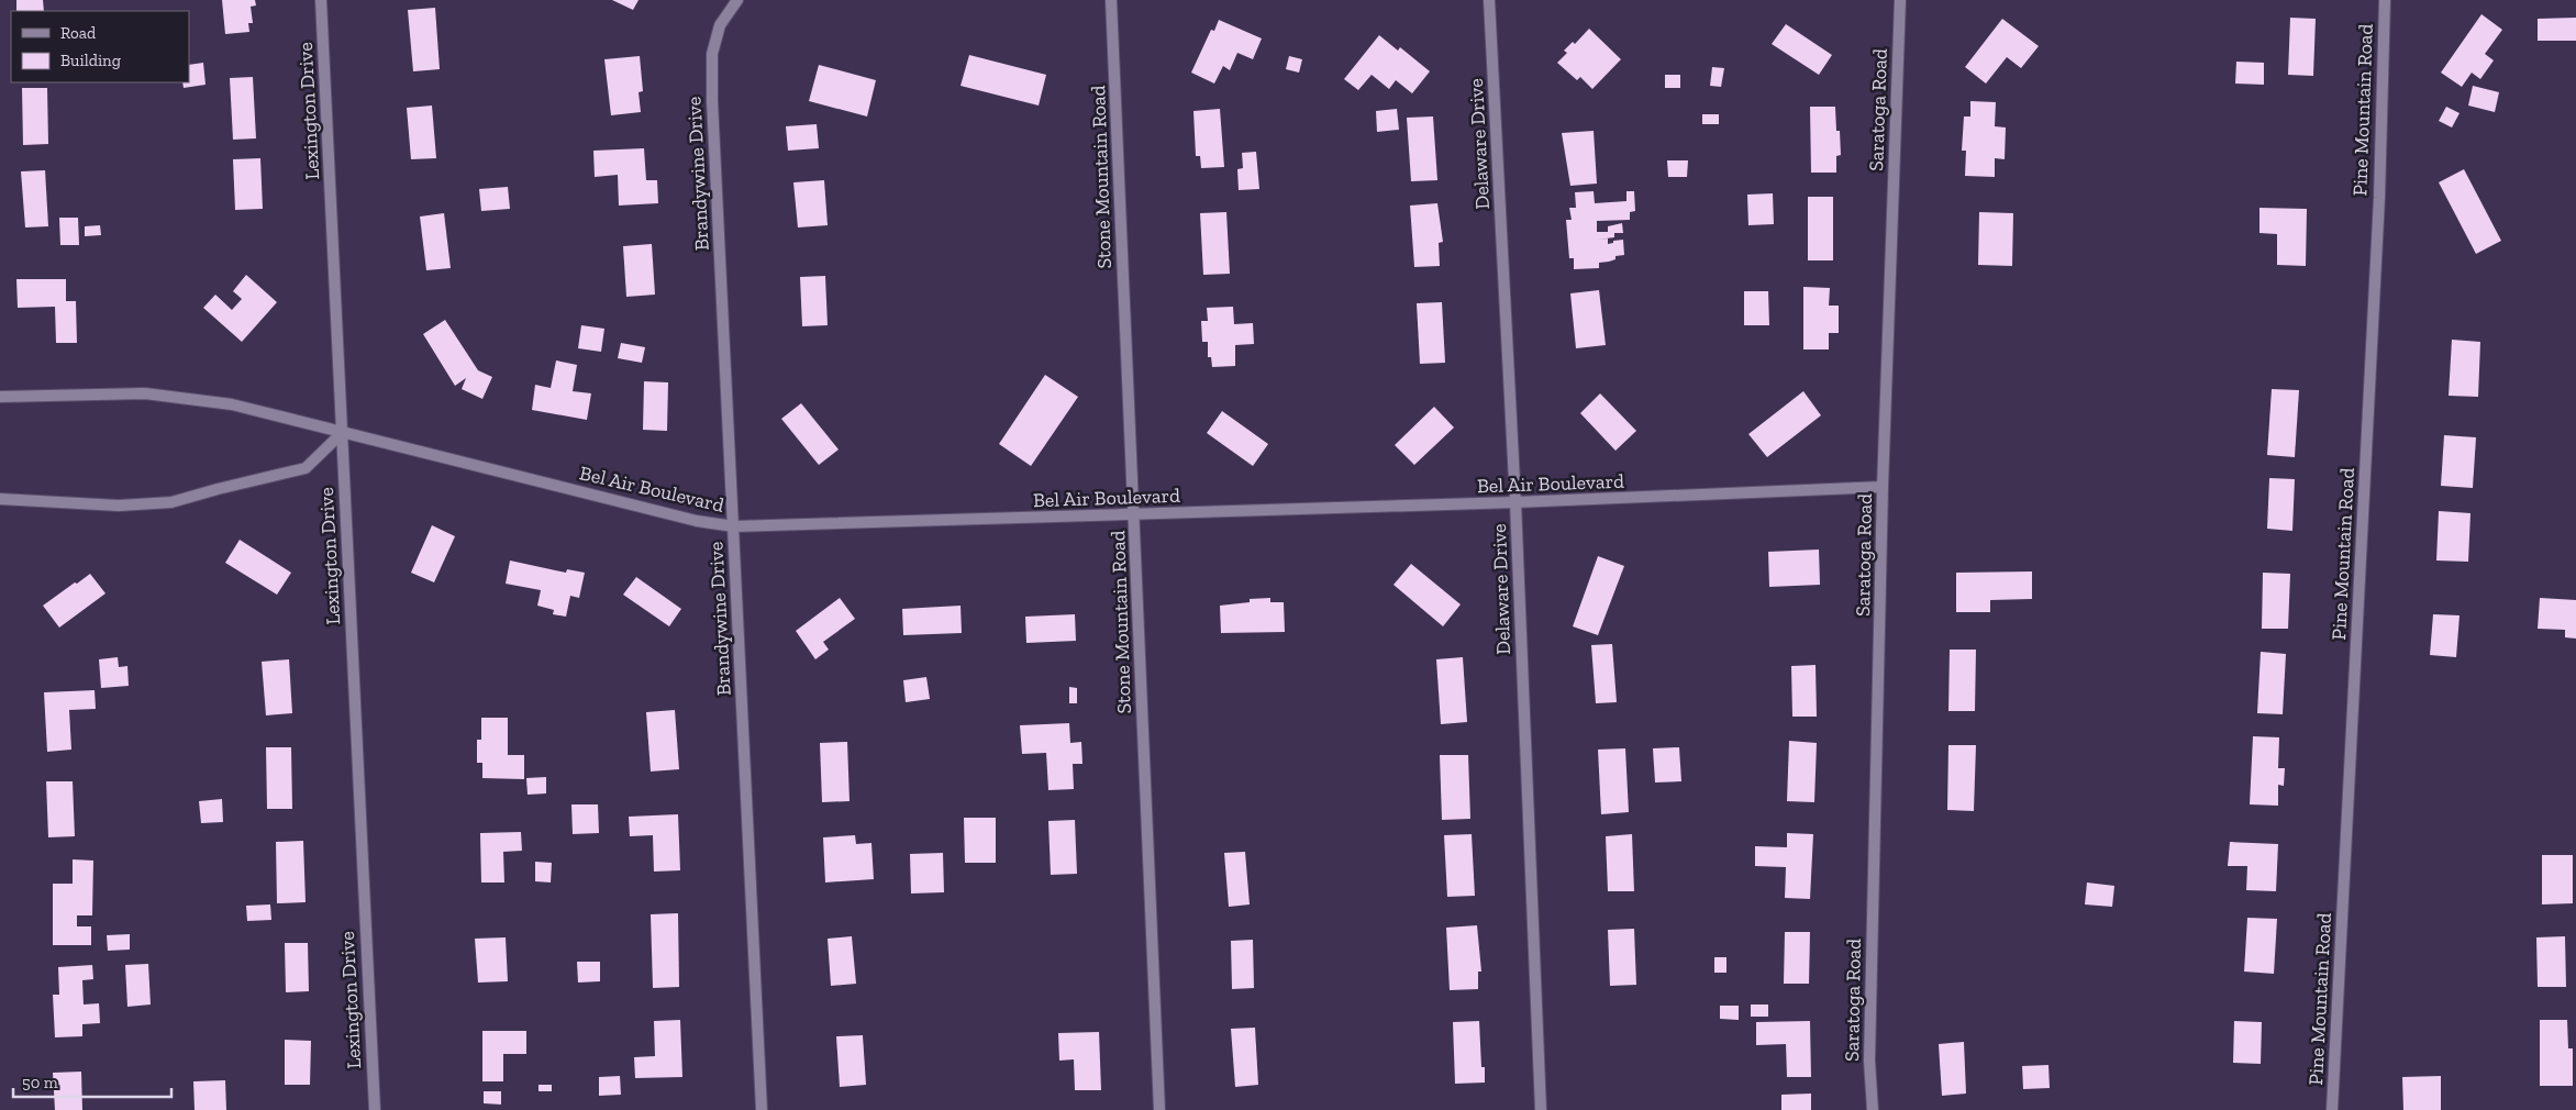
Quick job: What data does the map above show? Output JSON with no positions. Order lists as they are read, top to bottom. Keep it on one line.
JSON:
{"streets":{"street":["Saratoga Road","Pine Mountain Road","Lexington Drive","Delaware Drive","Brandywine Drive","Stone Mountain Road","Bel Air Boulevard"]},"crossings":[["Saratoga Road","Bel Air Boulevard"],["Lexington Drive","Bel Air Boulevard"],["Delaware Drive","Bel Air Boulevard"],["Brandywine Drive","Bel Air Boulevard"],["Stone Mountain Road","Bel Air Boulevard"]],"legend":["Road","Building"],"scale_bar":"50 m"}
